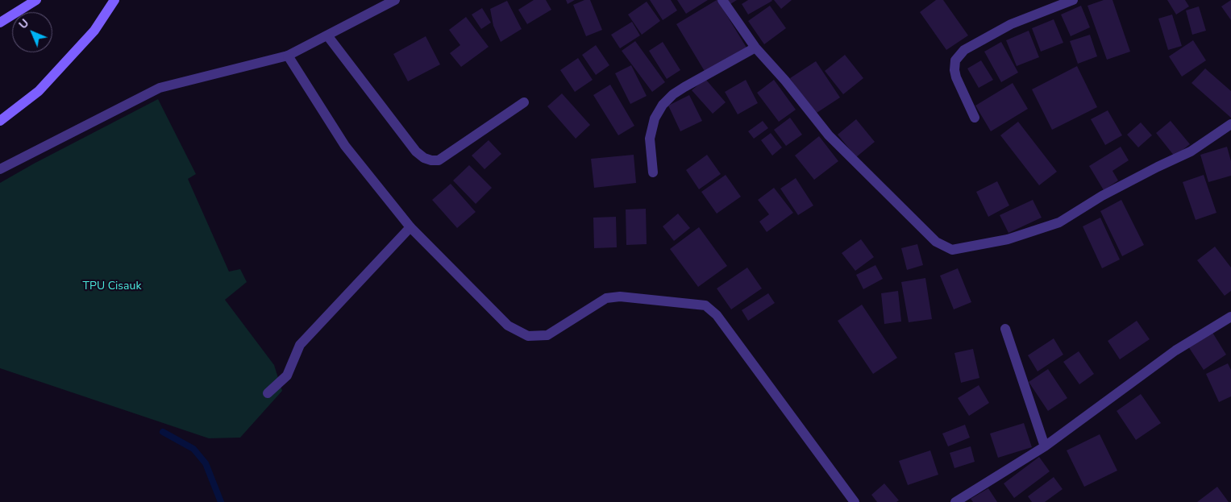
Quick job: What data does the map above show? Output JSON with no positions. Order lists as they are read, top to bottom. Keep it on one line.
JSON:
{"parks":["TPU Cisauk"],"north":"top left"}
